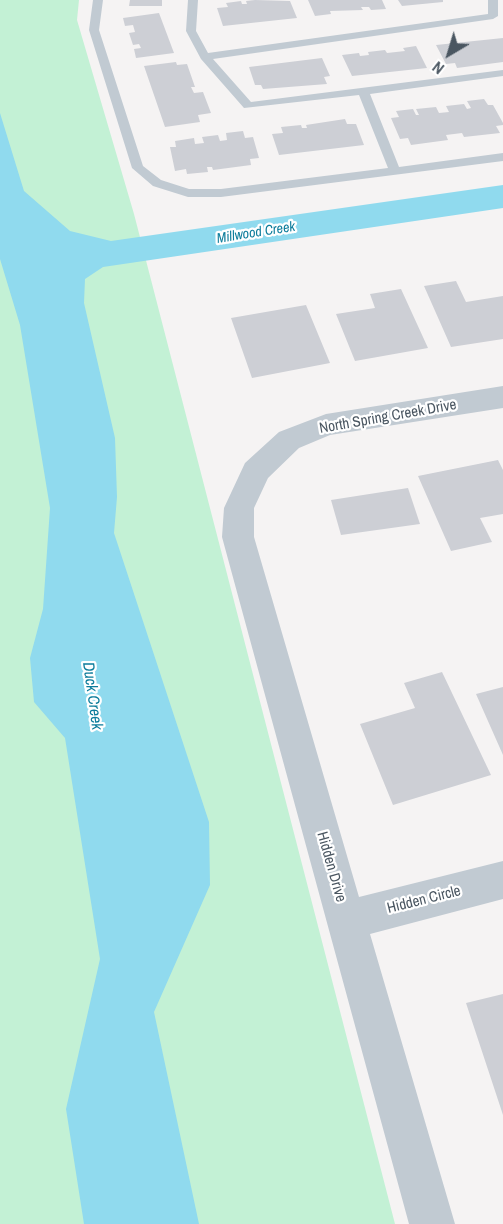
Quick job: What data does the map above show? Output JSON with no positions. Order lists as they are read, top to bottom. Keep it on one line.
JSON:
{"streets":{"street":["North Spring Creek Drive","Hidden Drive","Hidden Circle"]},"crossings":[["North Spring Creek Drive","Hidden Drive"],["Hidden Drive","Hidden Circle"]],"water":["Millwood Creek","Duck Creek"],"north":"bottom left"}
